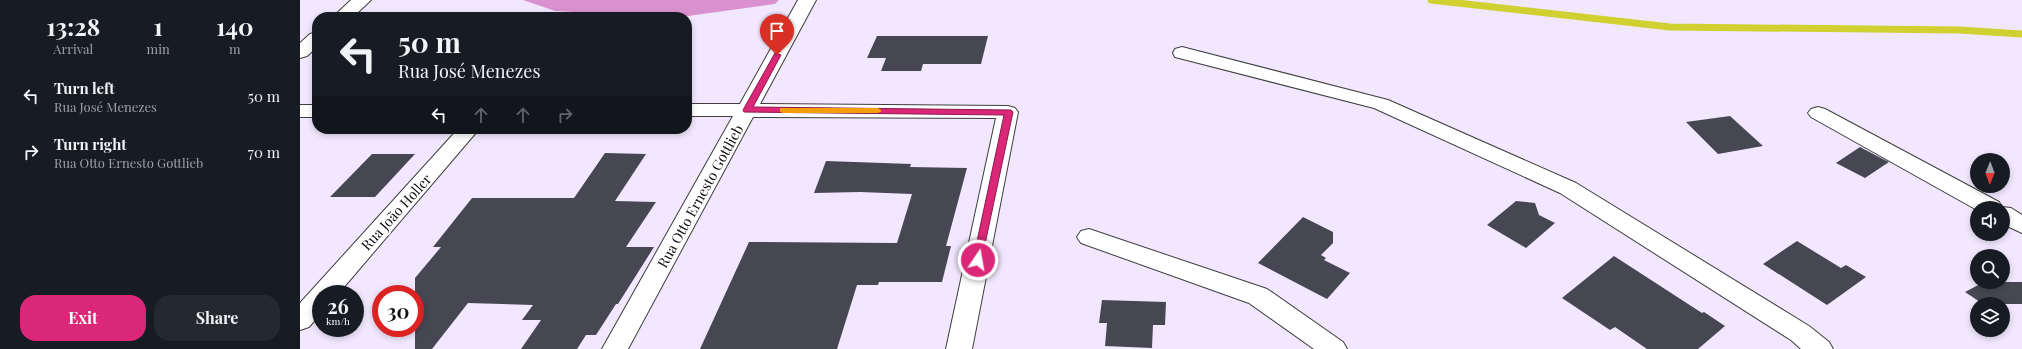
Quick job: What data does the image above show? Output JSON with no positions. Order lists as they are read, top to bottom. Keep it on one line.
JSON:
{"streets":{"street":["Rua Otto Ernesto Gottlieb","Rua João Holler"]},"north":"bottom","page":{"eta":["13:28","Arrival","1","min","140","m"],"turn":["50 m","Rua José Menezes"],"list":[{"name":"Turn left","note":"Rua José Menezes","value":"50 m"},{"name":"Turn right","note":"Rua Otto Ernesto Gottlieb","value":"70 m"}],"speed":"26 km/h","limit":"30","buttons":["Exit","Share"]}}
